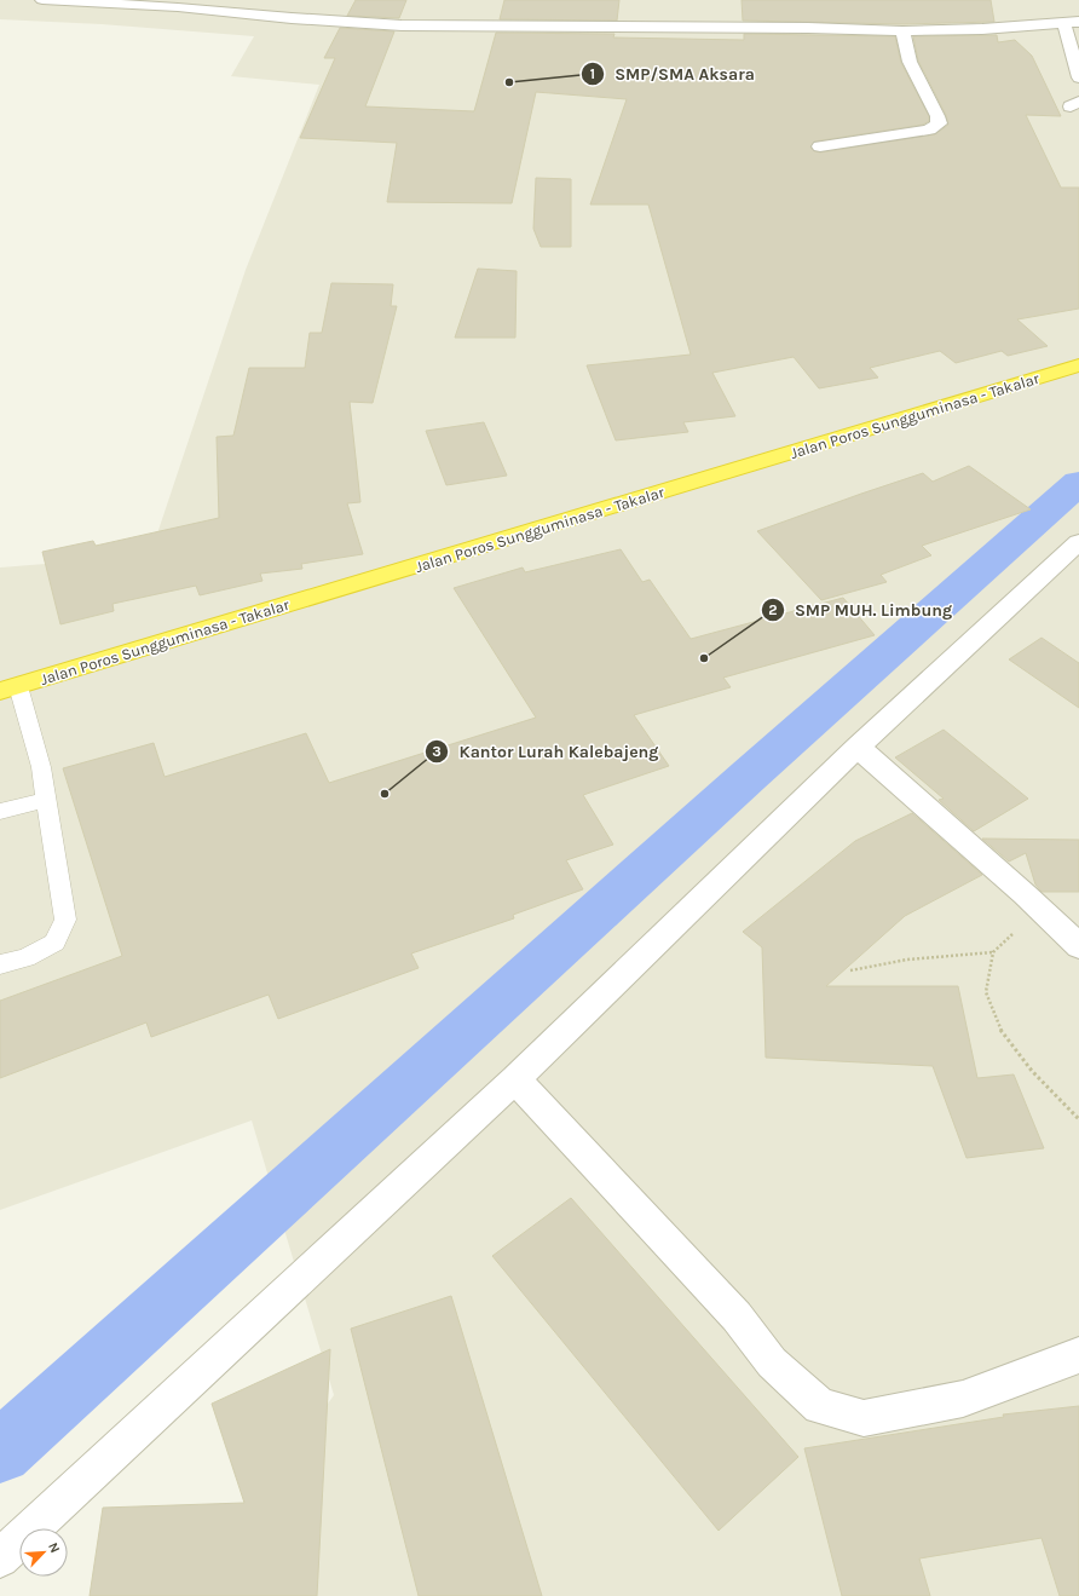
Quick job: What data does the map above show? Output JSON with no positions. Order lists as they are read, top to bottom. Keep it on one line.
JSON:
{"streets":{"highway":["Jalan Poros Sungguminasa - Takalar"]},"places":["SMP/SMA Aksara","SMP MUH. Limbung","Kantor Lurah Kalebajeng"],"north":"top right"}
